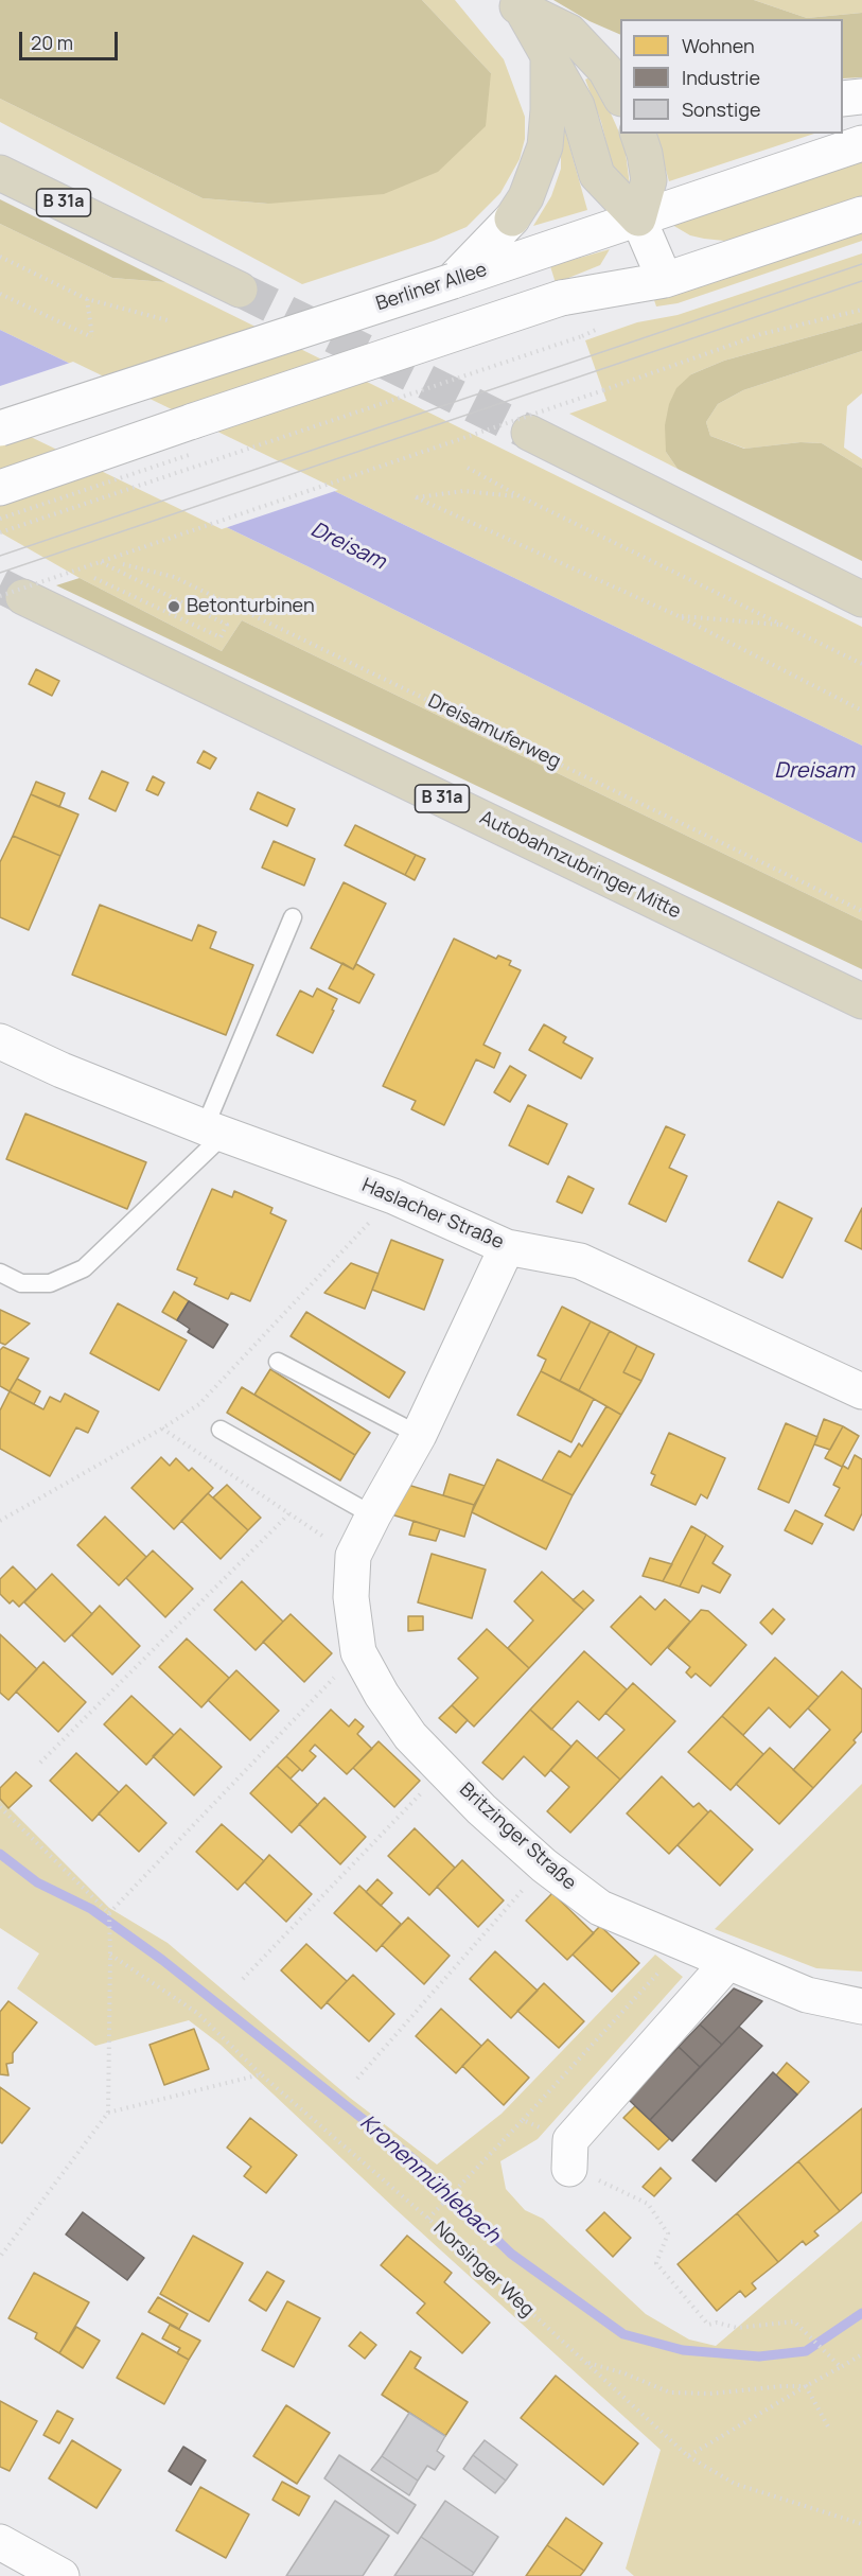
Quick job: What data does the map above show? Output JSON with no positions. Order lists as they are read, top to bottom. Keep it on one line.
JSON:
{"streets":{"highway":["B 31a","Autobahnzubringer Mitte"],"street":["Berliner Allee","Haslacher Straße","Britzinger Straße"],"path":["Dreisamuferweg","Norsinger Weg"]},"crossings":[["Haslacher Straße","Britzinger Straße"]],"water":["Dreisam","Kronenmühlebach"],"places":["Betonturbinen"],"legend":["Wohnen","Industrie","Sonstige"],"scale_bar":"20 m"}
